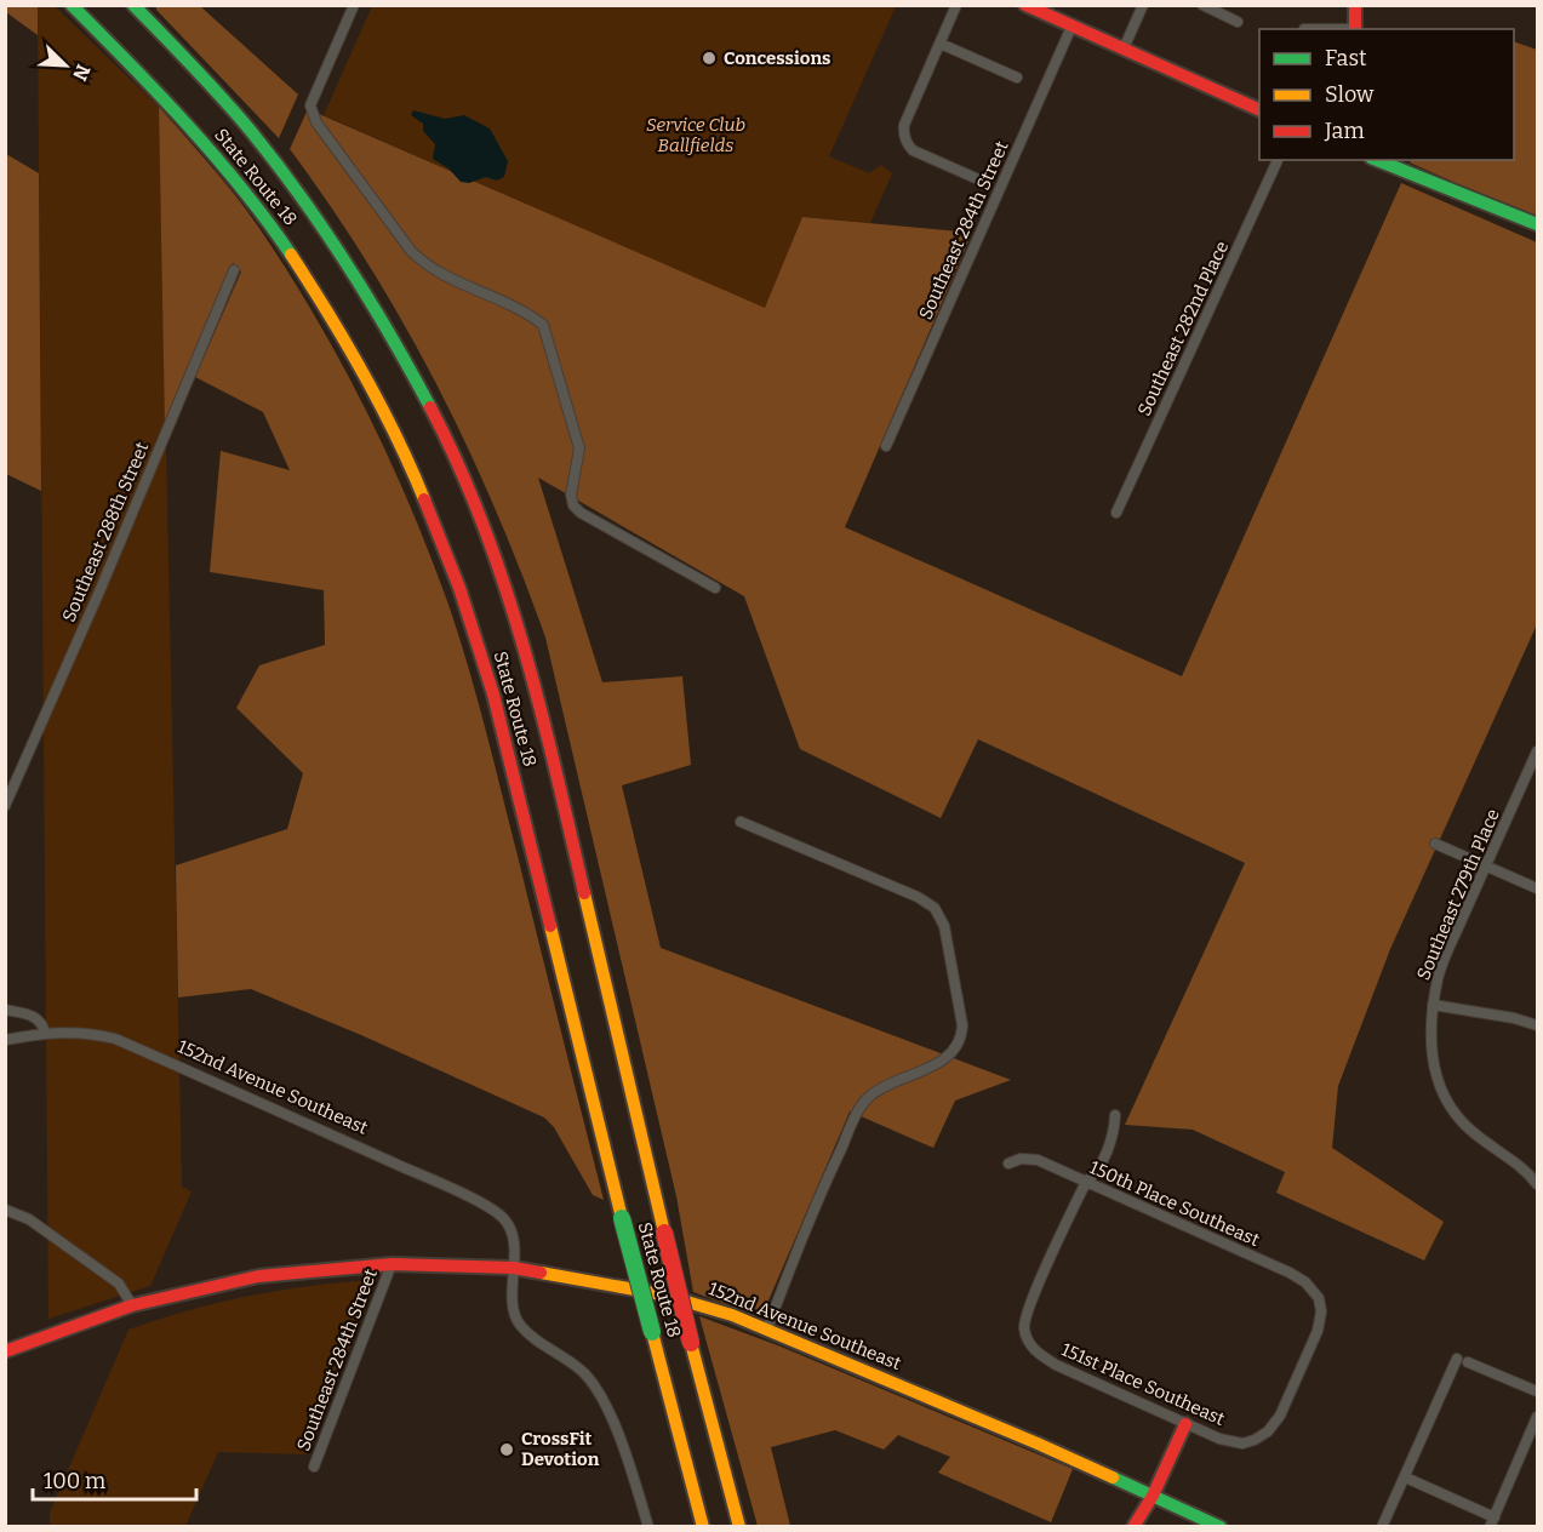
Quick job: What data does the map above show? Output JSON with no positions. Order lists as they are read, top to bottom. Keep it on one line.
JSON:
{"streets":{"main road":["State Route 18","152nd Avenue Southeast"],"street":["Southeast 284th Street","Southeast 282nd Place","Southeast 288th Street","Southeast 279th Place","150th Place Southeast","151st Place Southeast"]},"crossings":[["150th Place Southeast","151st Place Southeast"]],"parks":["Service Club Ballfields"],"places":["Concessions","CrossFit Devotion"],"legend":["Fast","Slow","Jam"],"scale_bar":"100 m","north":"bottom right"}
